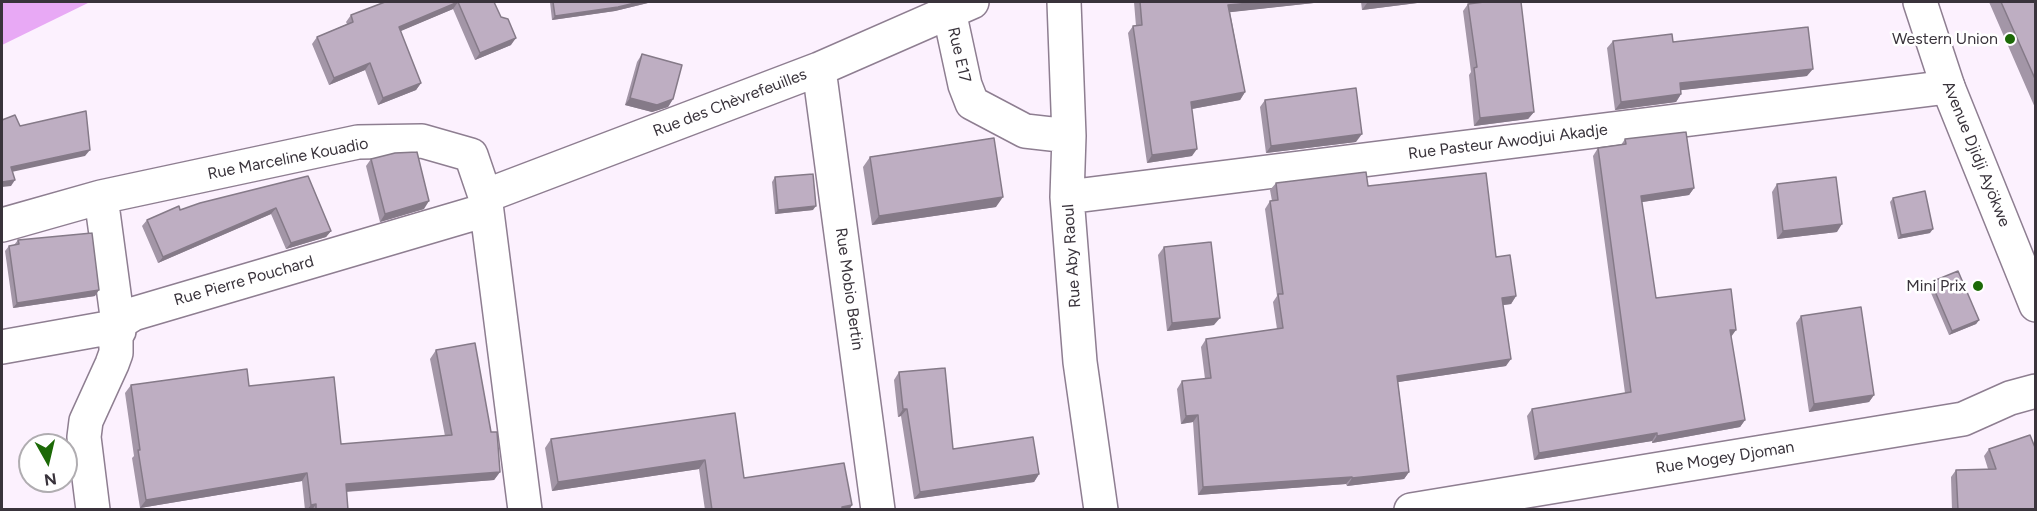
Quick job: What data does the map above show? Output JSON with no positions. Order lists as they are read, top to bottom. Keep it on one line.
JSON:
{"streets":{"street":["Rue E17","Rue des Chèvrefeuilles","Rue Pasteur Awodjui Akadje","Avenue Djidji Ayökwe","Rue Marceline Kouadio","Rue Aby Raoul","Rue Pierre Pouchard","Rue Mobio Bertin","Rue Mogey Djoman"]},"crossings":[["Rue E17","Rue des Chèvrefeuilles"],["Rue E17","Rue Aby Raoul"],["Rue des Chèvrefeuilles","Rue Marceline Kouadio"],["Rue des Chèvrefeuilles","Rue Pierre Pouchard"],["Rue des Chèvrefeuilles","Rue Mobio Bertin"],["Rue Pasteur Awodjui Akadje","Avenue Djidji Ayökwe"],["Rue Pasteur Awodjui Akadje","Rue Aby Raoul"],["Rue Marceline Kouadio","Rue Pierre Pouchard"]],"places":["Western Union","Mini Prix"],"north":"bottom"}
